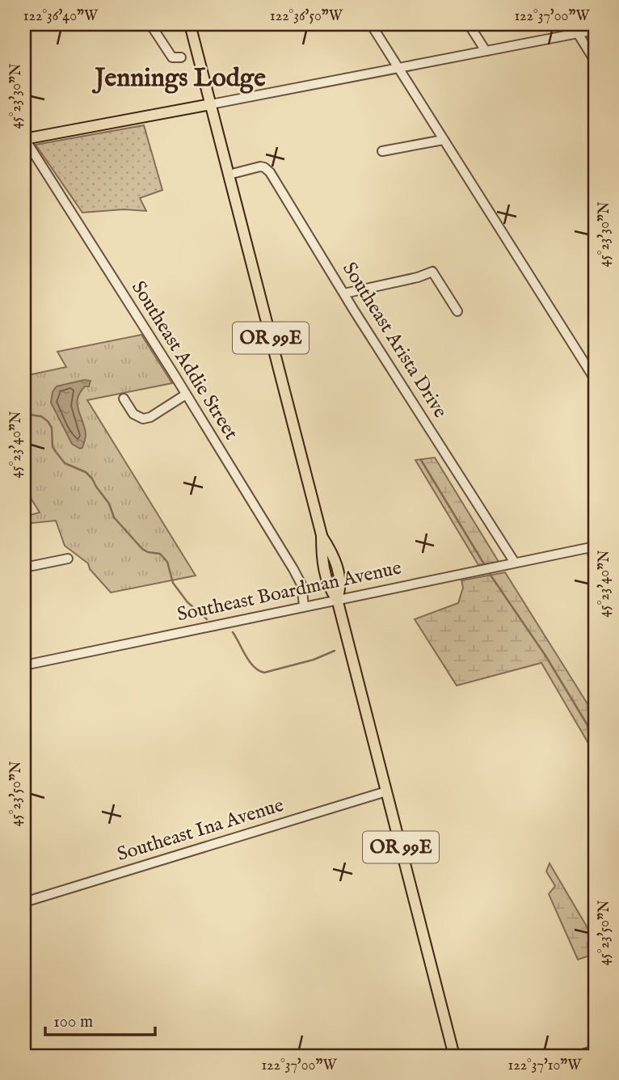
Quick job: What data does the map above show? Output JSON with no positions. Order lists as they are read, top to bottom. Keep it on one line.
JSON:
{"streets":{"main road":["OR 99E"],"street":["Southeast Arista Drive","Southeast Addie Street","Southeast Boardman Avenue","Southeast Ina Avenue"]},"crossings":[["OR 99E","Southeast Arista Drive"],["OR 99E","Southeast Boardman Avenue"],["OR 99E","Southeast Ina Avenue"],["Southeast Arista Drive","Southeast Boardman Avenue"],["Southeast Addie Street","Southeast Boardman Avenue"]],"districts":["Jennings Lodge"],"scale_bar":"100 m","coordinates":["122°36'40\"W","122°36'50\"W","122°37'00\"W","45°23'30\"N","45°23'40\"N","45°23'50\"N","122°37'10\"W"]}
